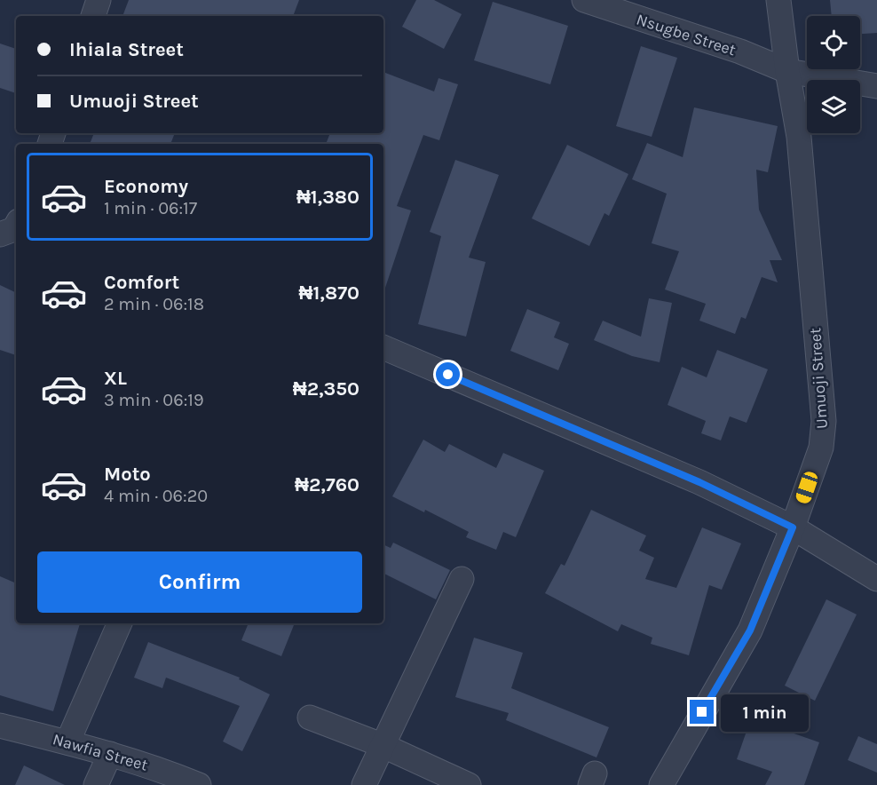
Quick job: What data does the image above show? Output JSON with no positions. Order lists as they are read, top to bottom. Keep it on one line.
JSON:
{"streets":{"street":["Nsugbe Street","Umuoji Street","Nawfia Street"]},"crossings":[["Nsugbe Street","Umuoji Street"]],"page":{"banner":["Ihiala Street","Umuoji Street"],"list":[{"name":"Economy","note":"1 min · 06:17","value":"₦1,380"},{"name":"Comfort","note":"2 min · 06:18","value":"₦1,870"},{"name":"XL","note":"3 min · 06:19","value":"₦2,350"},{"name":"Moto","note":"4 min · 06:20","value":"₦2,760"}],"buttons":"Confirm","bubble":"1 min"}}
